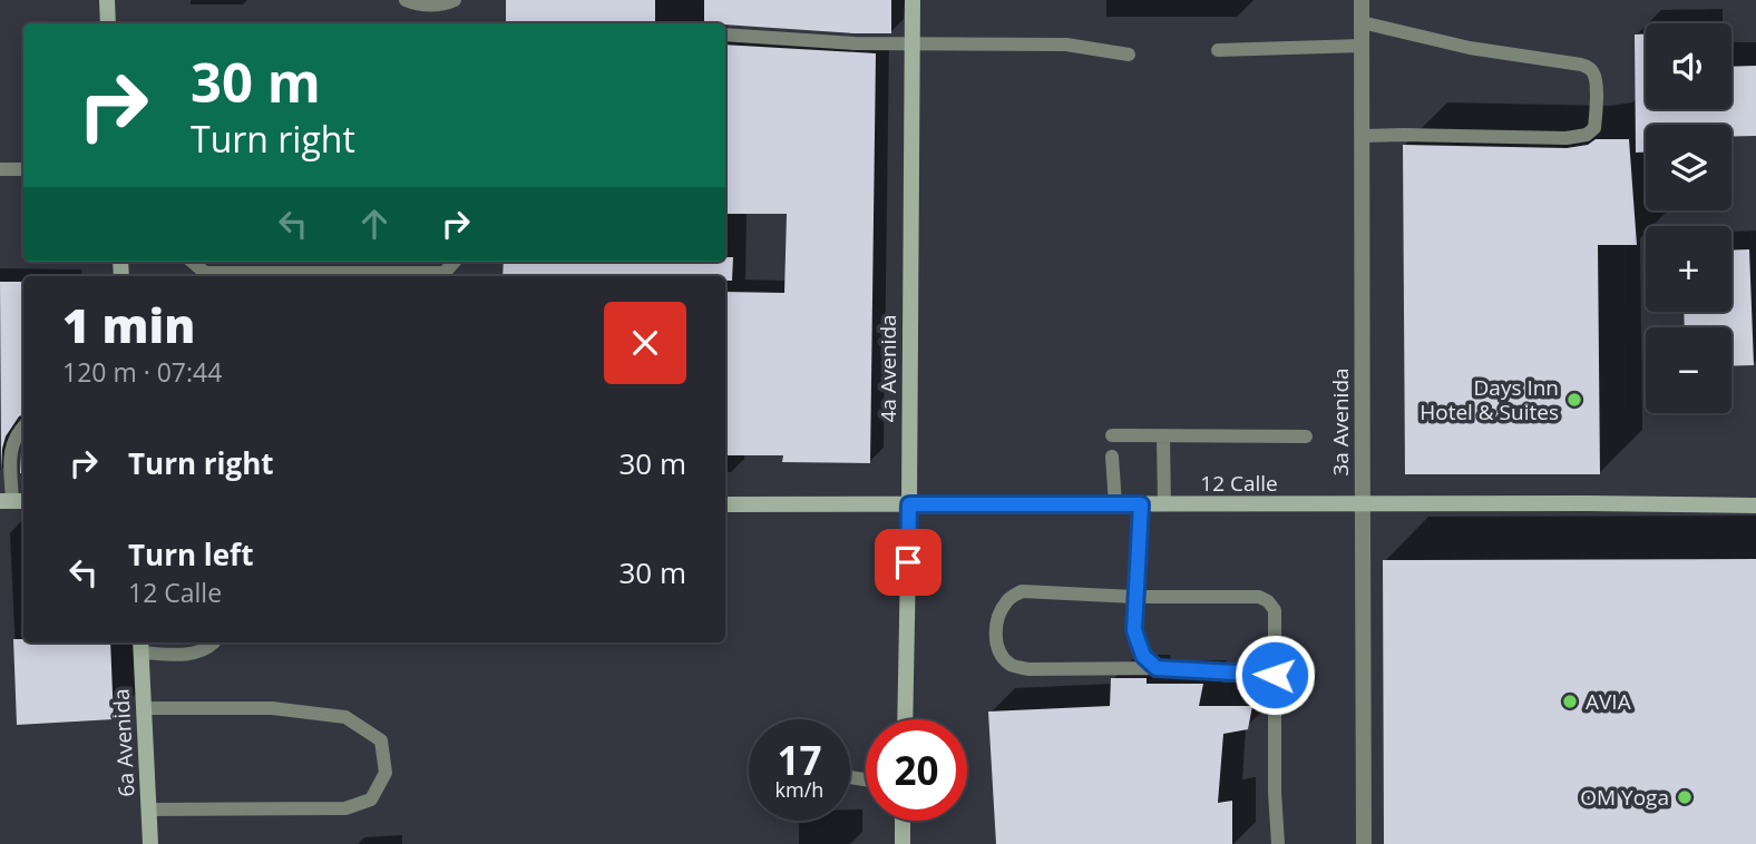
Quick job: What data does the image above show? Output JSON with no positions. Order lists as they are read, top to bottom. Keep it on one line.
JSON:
{"streets":{"street":["4a Avenida","3a Avenida","12 Calle","6a Avenida"]},"crossings":[["4a Avenida","12 Calle"],["3a Avenida","12 Calle"]],"places":["Days Inn Hotel & Suites","AVIA","OM Yoga"],"page":{"map_buttons":["+","−"],"turn":["30 m","Turn right"],"heading":["1 min","120 m · 07:44"],"list":[{"name":"Turn right","value":"30 m"},{"name":"Turn left","note":"12 Calle","value":"30 m"}],"speed":"17 km/h","limit":"20"}}
